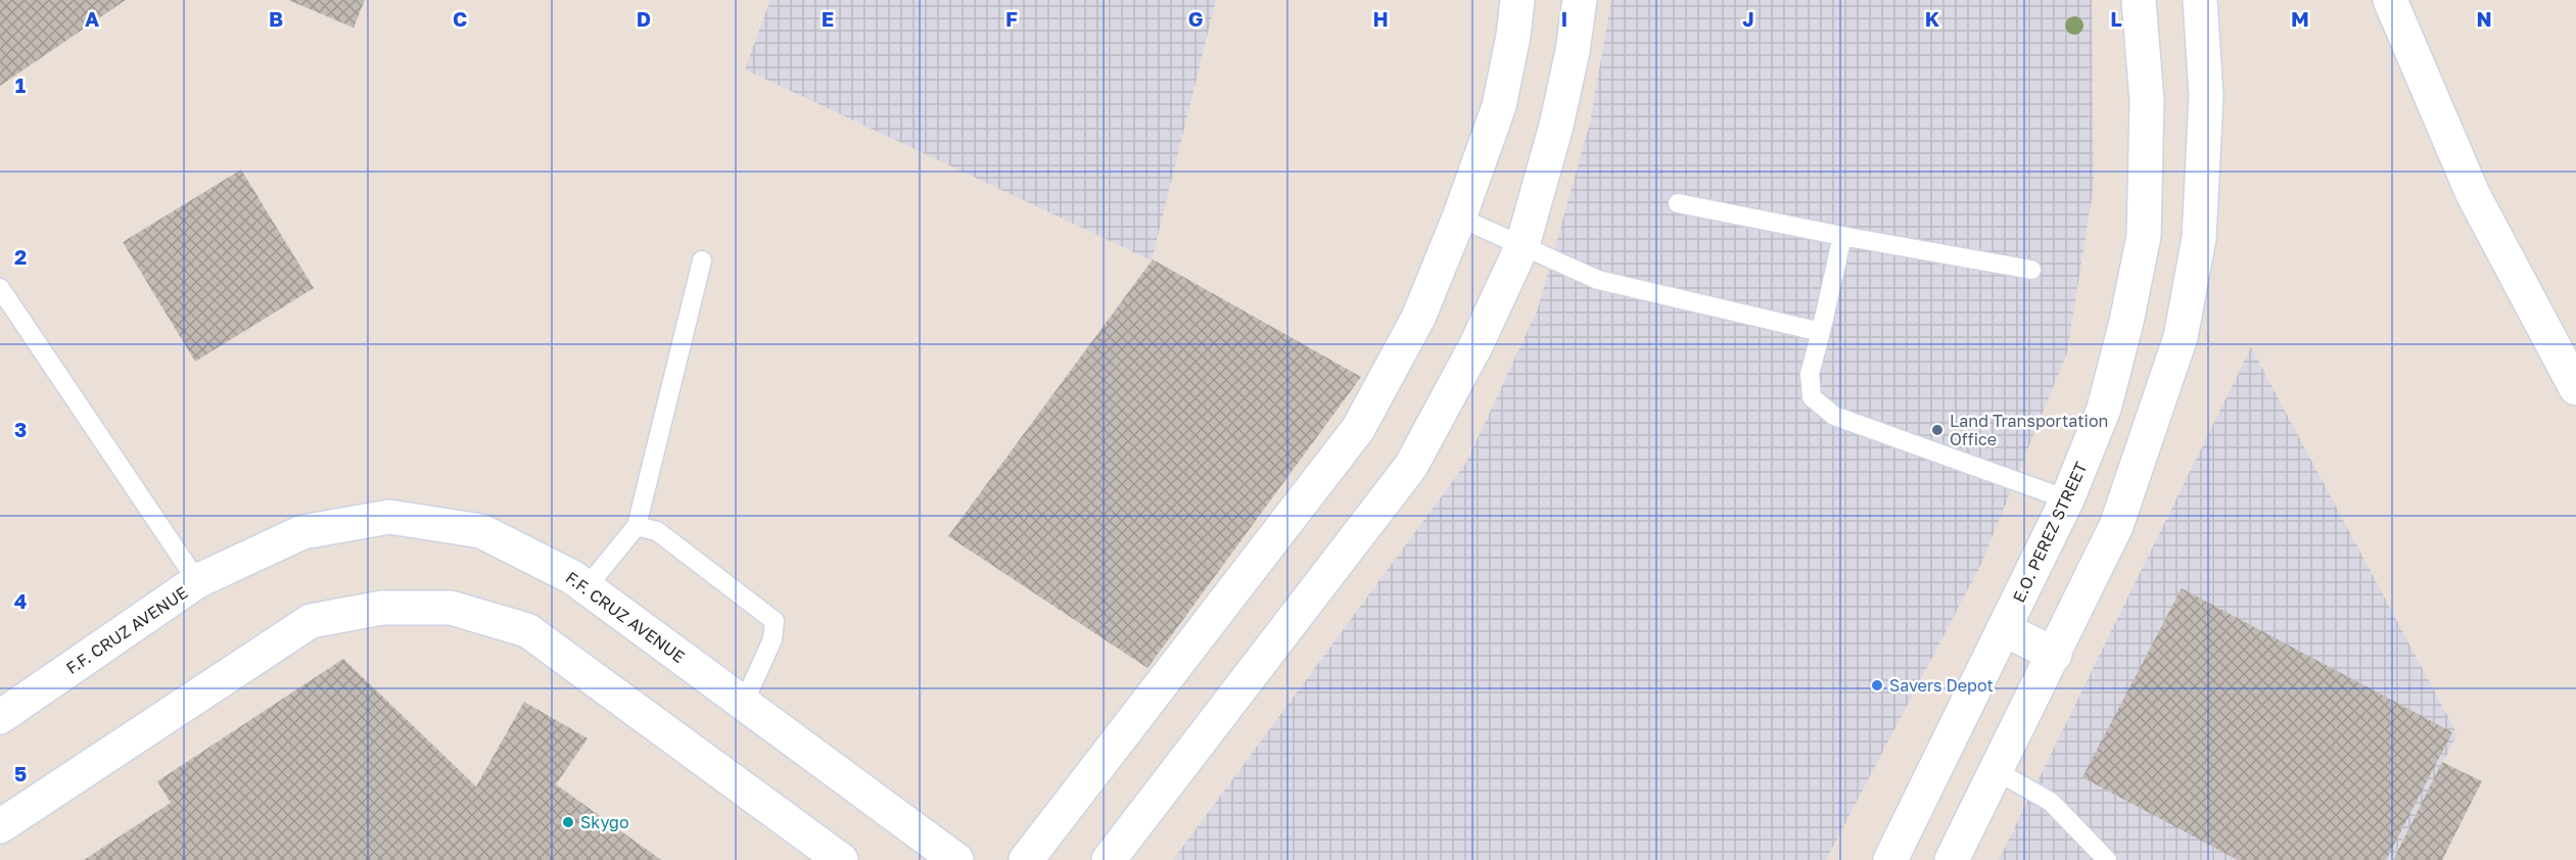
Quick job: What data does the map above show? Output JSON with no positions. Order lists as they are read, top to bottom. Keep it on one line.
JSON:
{"streets":{"street":["E.O. PEREZ STREET","F.F. CRUZ AVENUE"]},"places":["Land Transportation Office","Savers Depot","Skygo"],"grid":{"columns":["A","B","C","D","E","F","G","H","I","J","K","L","M","N"],"rows":["1","2","3","4","5"]}}
